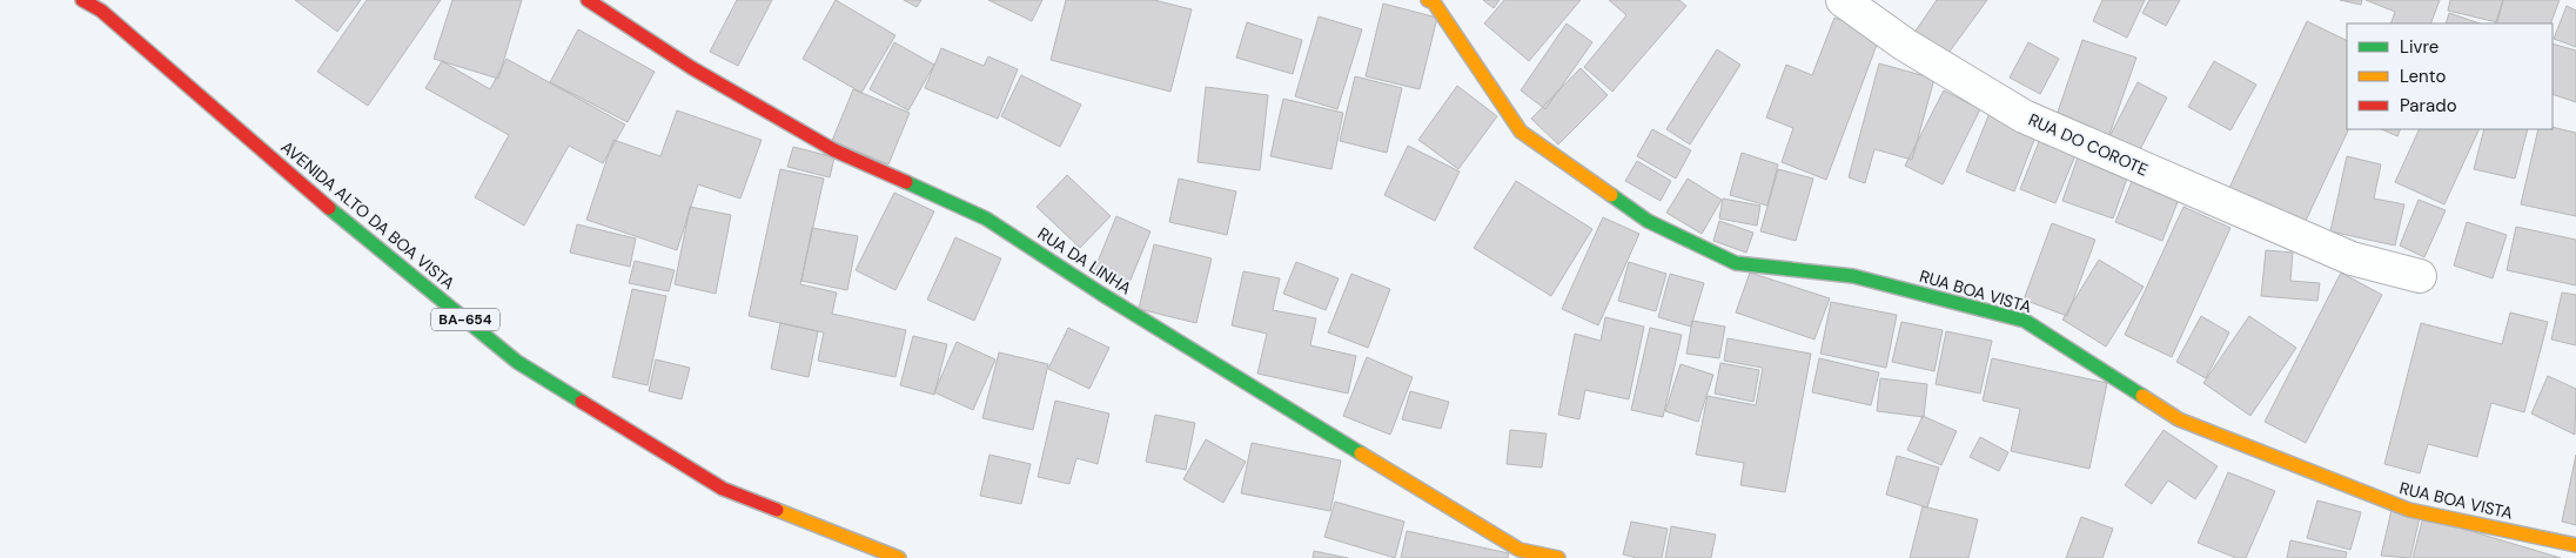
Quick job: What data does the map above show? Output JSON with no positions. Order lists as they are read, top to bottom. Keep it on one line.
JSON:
{"streets":{"street":["RUA DO COROTE","AVENIDA ALTO DA BOA VISTA","RUA DA LINHA","RUA BOA VISTA","BA-654"]},"legend":["Livre","Lento","Parado"]}
